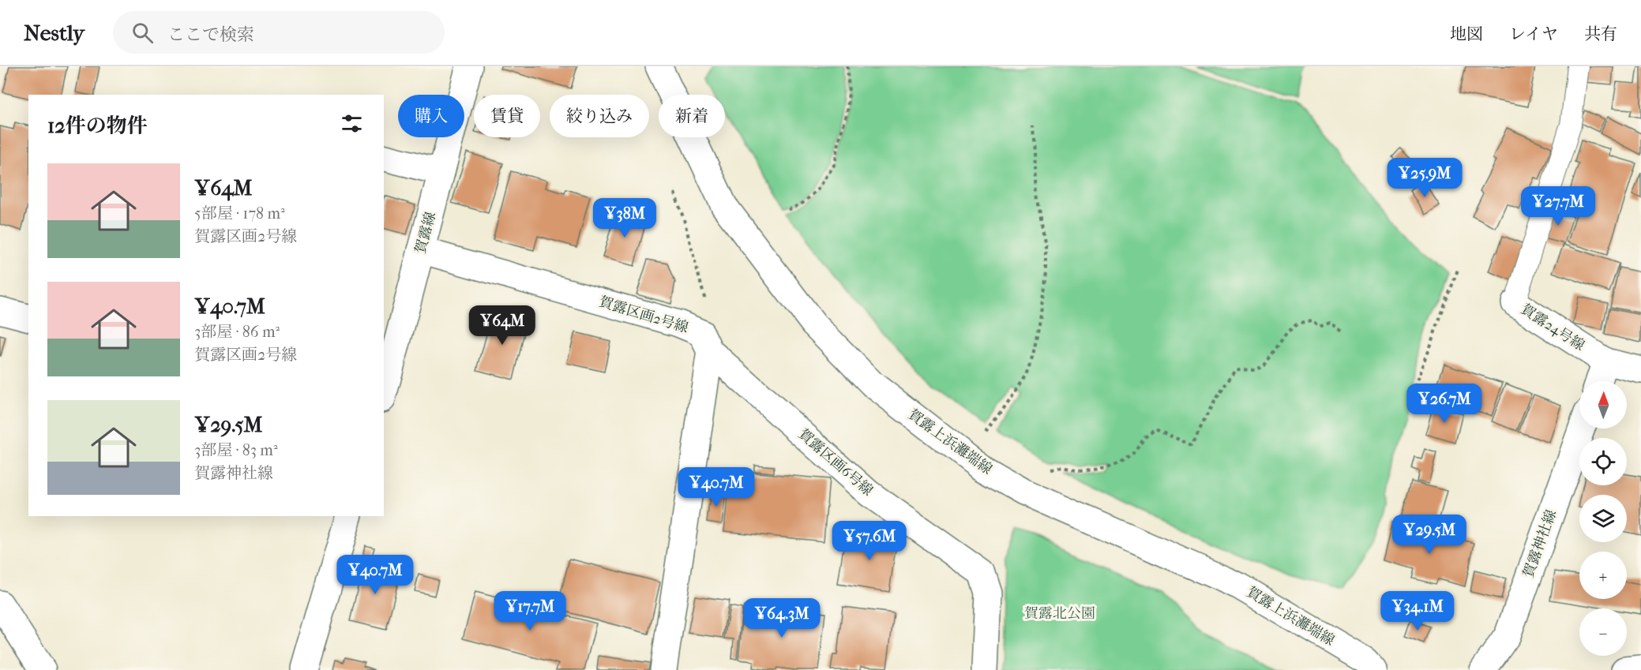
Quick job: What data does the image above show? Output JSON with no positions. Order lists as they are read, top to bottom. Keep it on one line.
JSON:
{"streets":{"street":["賀露線","賀露区画2号線","賀露24号線","賀露上浜灘端線","賀露区画6号線","賀露神社線"]},"crossings":[["賀露線","賀露区画2号線"],["賀露区画2号線","賀露区画6号線"]],"parks":["賀露北公園"],"north":"top","page":{"header":"Nestly","search":"ここで検索","nav":["地図","レイヤ","共有"],"chip":["購入","賃貸","絞り込み","新着"],"heading":"12件の物件","list":[{"name":"¥64M","note":"5部屋 · 178 m² · 賀露区画2号線"},{"name":"¥40.7M","note":"3部屋 · 86 m² · 賀露区画2号線"},{"name":"¥29.5M","note":"3部屋 · 83 m² · 賀露神社線"}],"price":["¥25.9M","¥27.7M","¥38M","¥64M","¥26.7M","¥40.7M","¥29.5M","¥57.6M","¥40.7M","¥17.7M","¥34.1M","¥64.3M"],"map_buttons":["+","−"]}}
